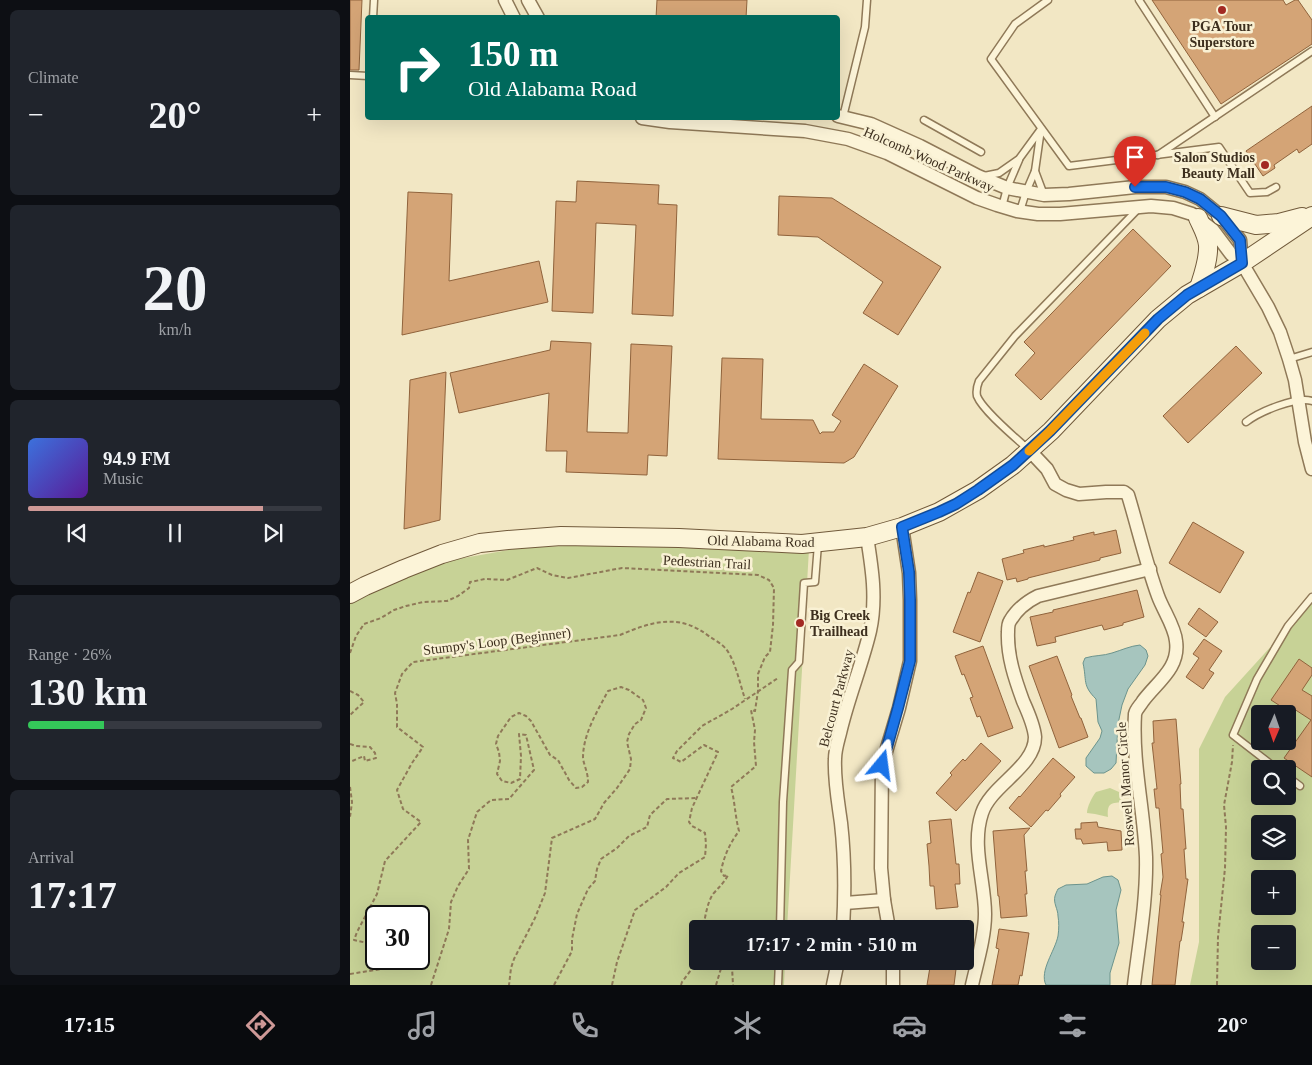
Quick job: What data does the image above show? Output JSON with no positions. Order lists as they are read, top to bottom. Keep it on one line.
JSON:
{"streets":{"main road":["Old Alabama Road"],"street":["Holcomb Wood Parkway","Belcourt Parkway","Roswell Manor Circle"],"path":["Pedestrian Trail","Stumpy's Loop (Beginner)"]},"crossings":[["Holcomb Wood Parkway","Old Alabama Road"],["Old Alabama Road","Belcourt Parkway"],["Old Alabama Road","Roswell Manor Circle"]],"places":["PGA Tour Superstore","Salon Studios Beauty Mall","Big Creek Trailhead"],"north":"bottom","page":{"tile":["Climate",["20","km/h"],["Range · 26%","130 km"],["Arrival","17:17"]],"turn":["150 m","Old Alabama Road"],"heat":["−","20°","+"],"song":["94.9 FM","Music"],"map_buttons":["+","−"],"limit":"30","trip":"17:17 · 2 min · 510 m","tabs":["17:15","20°"]}}
